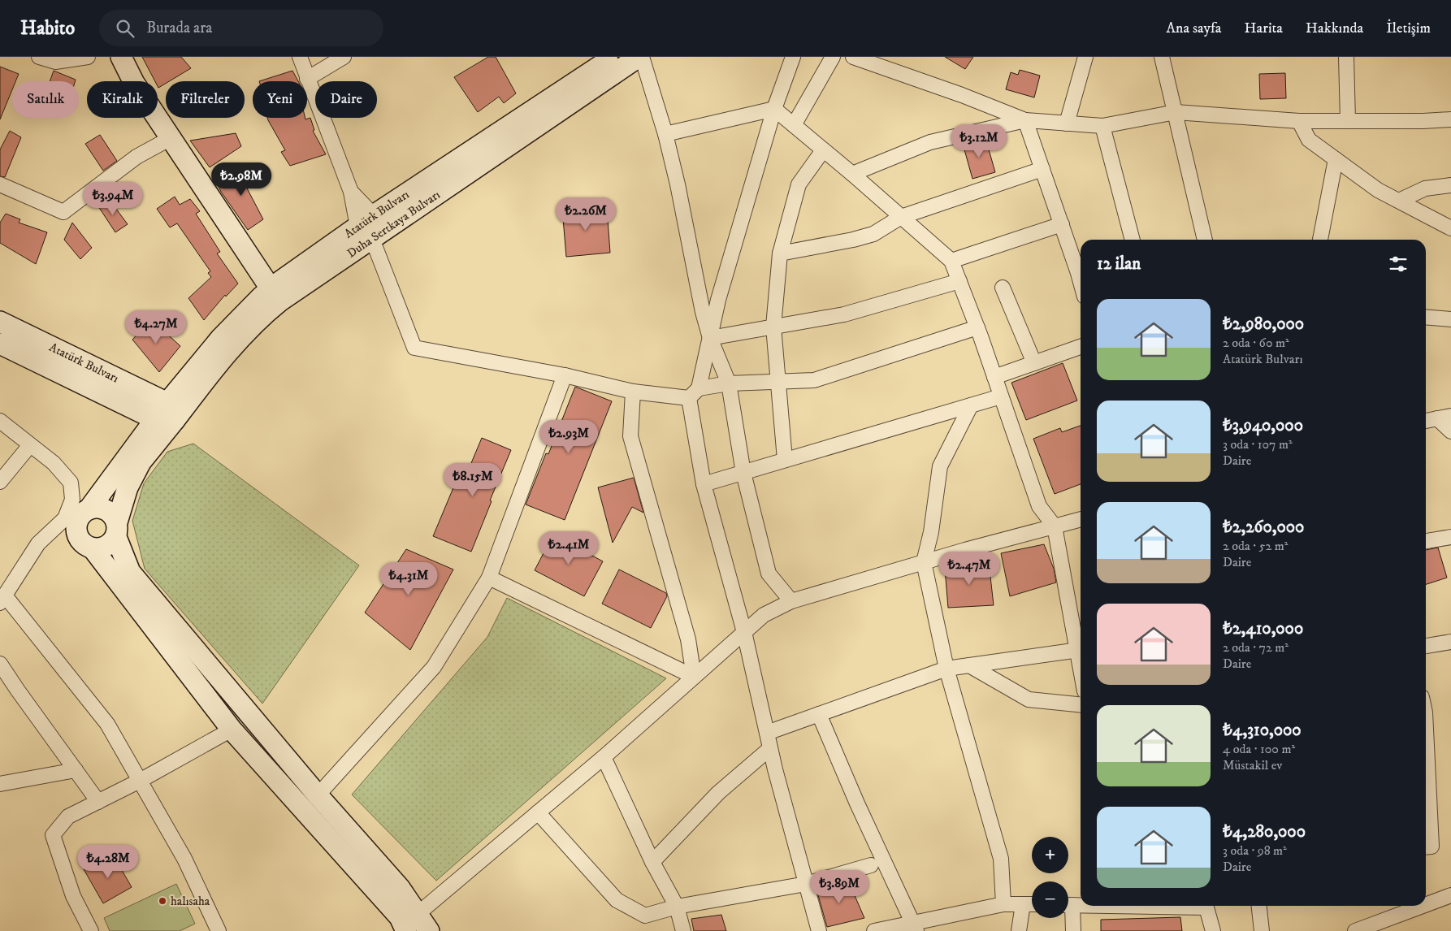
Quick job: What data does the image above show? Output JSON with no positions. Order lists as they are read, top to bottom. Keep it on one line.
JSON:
{"streets":{"main road":["Atatürk Bulvarı","Duha Sertkaya Bulvarı"]},"crossings":[["Atatürk Bulvarı","Duha Sertkaya Bulvarı"]],"places":["halısaha"],"page":{"header":"Habito","search":"Burada ara","nav":["Ana sayfa","Harita","Hakkında","İletişim"],"chip":["Satılık","Kiralık","Filtreler","Yeni","Daire"],"price":["₺3.12M","₺2.98M","₺3.94M","₺2.26M","₺4.27M","₺2.93M","₺8.15M","₺2.41M","₺2.47M","₺4.31M","₺4.28M","₺3.89M"],"heading":"12 ilan","list":[{"name":"₺2,980,000","note":"2 oda · 60 m² · Atatürk Bulvarı"},{"name":"₺3,940,000","note":"3 oda · 107 m² · Daire"},{"name":"₺2,260,000","note":"2 oda · 52 m² · Daire"},{"name":"₺2,410,000","note":"2 oda · 72 m² · Daire"},{"name":"₺4,310,000","note":"4 oda · 100 m² · Müstakil ev"},{"name":"₺4,280,000","note":"3 oda · 98 m² · Daire"}],"map_buttons":["+","−"]}}
